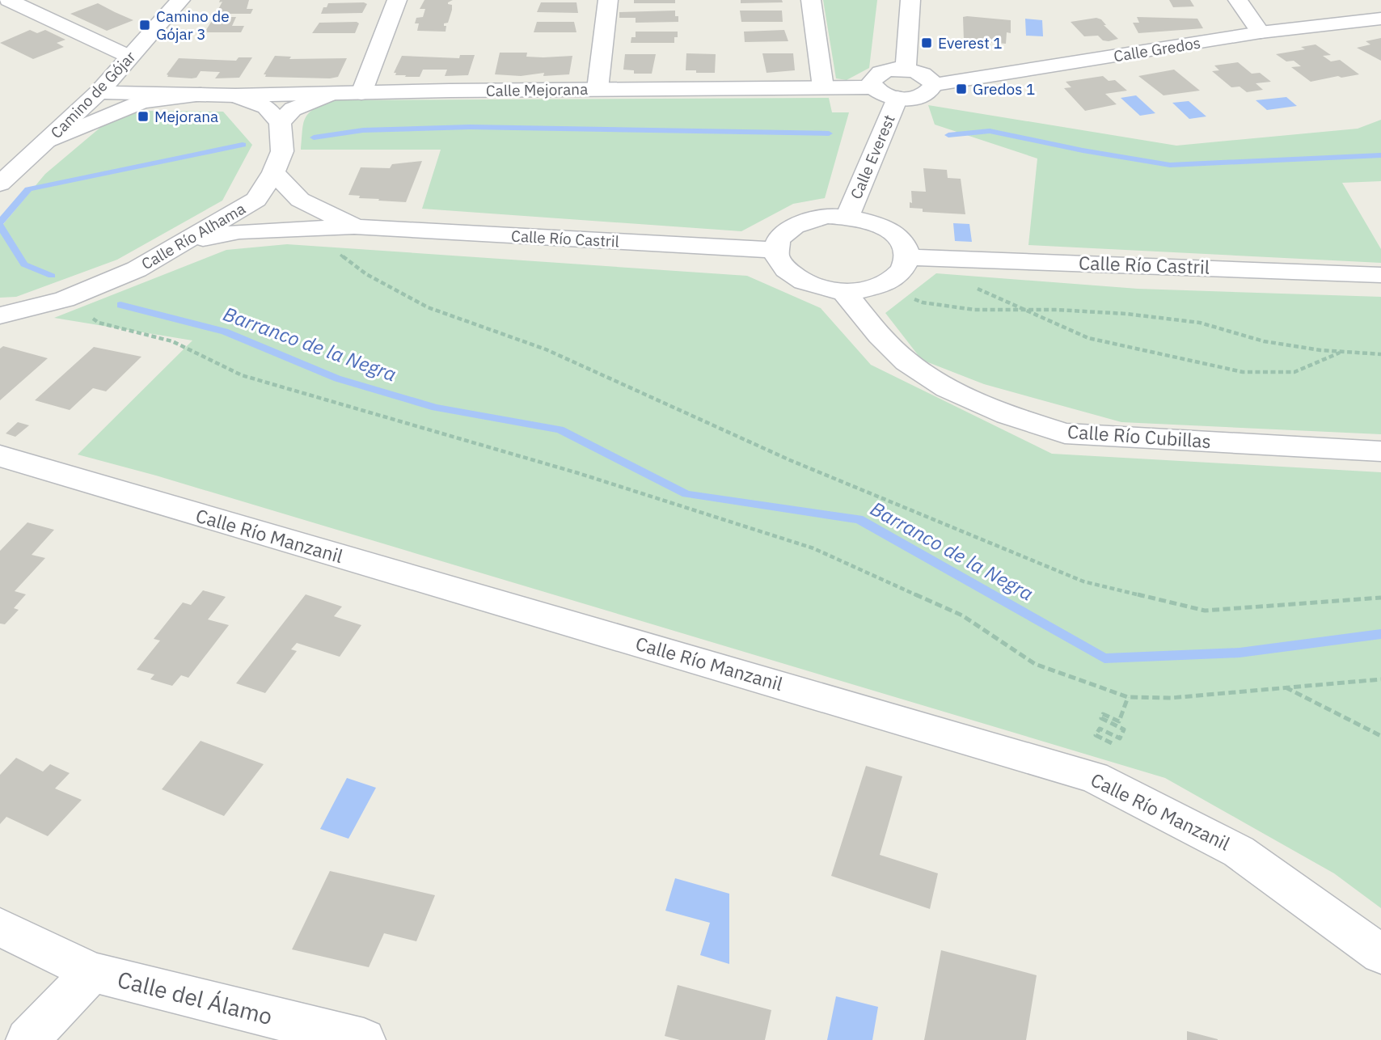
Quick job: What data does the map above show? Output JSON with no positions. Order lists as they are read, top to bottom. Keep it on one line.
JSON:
{"streets":{"street":["Calle Gredos","Calle Mejorana","Camino de Gójar","Calle Everest","Calle Río Alhama","Calle Río Castril","Calle Río Cubillas","Calle Río Manzanil","Calle del Álamo"]},"crossings":[["Calle Gredos","Calle Everest"],["Calle Mejorana","Camino de Gójar"],["Calle Everest","Calle Río Castril"],["Calle Everest","Calle Río Cubillas"],["Calle Río Alhama","Calle Río Castril"],["Calle Río Castril","Calle Río Cubillas"]],"water":["Barranco de la Negra"],"places":{"transit":["Camino de Gójar 3","Everest 1","Gredos 1","Mejorana"]}}
